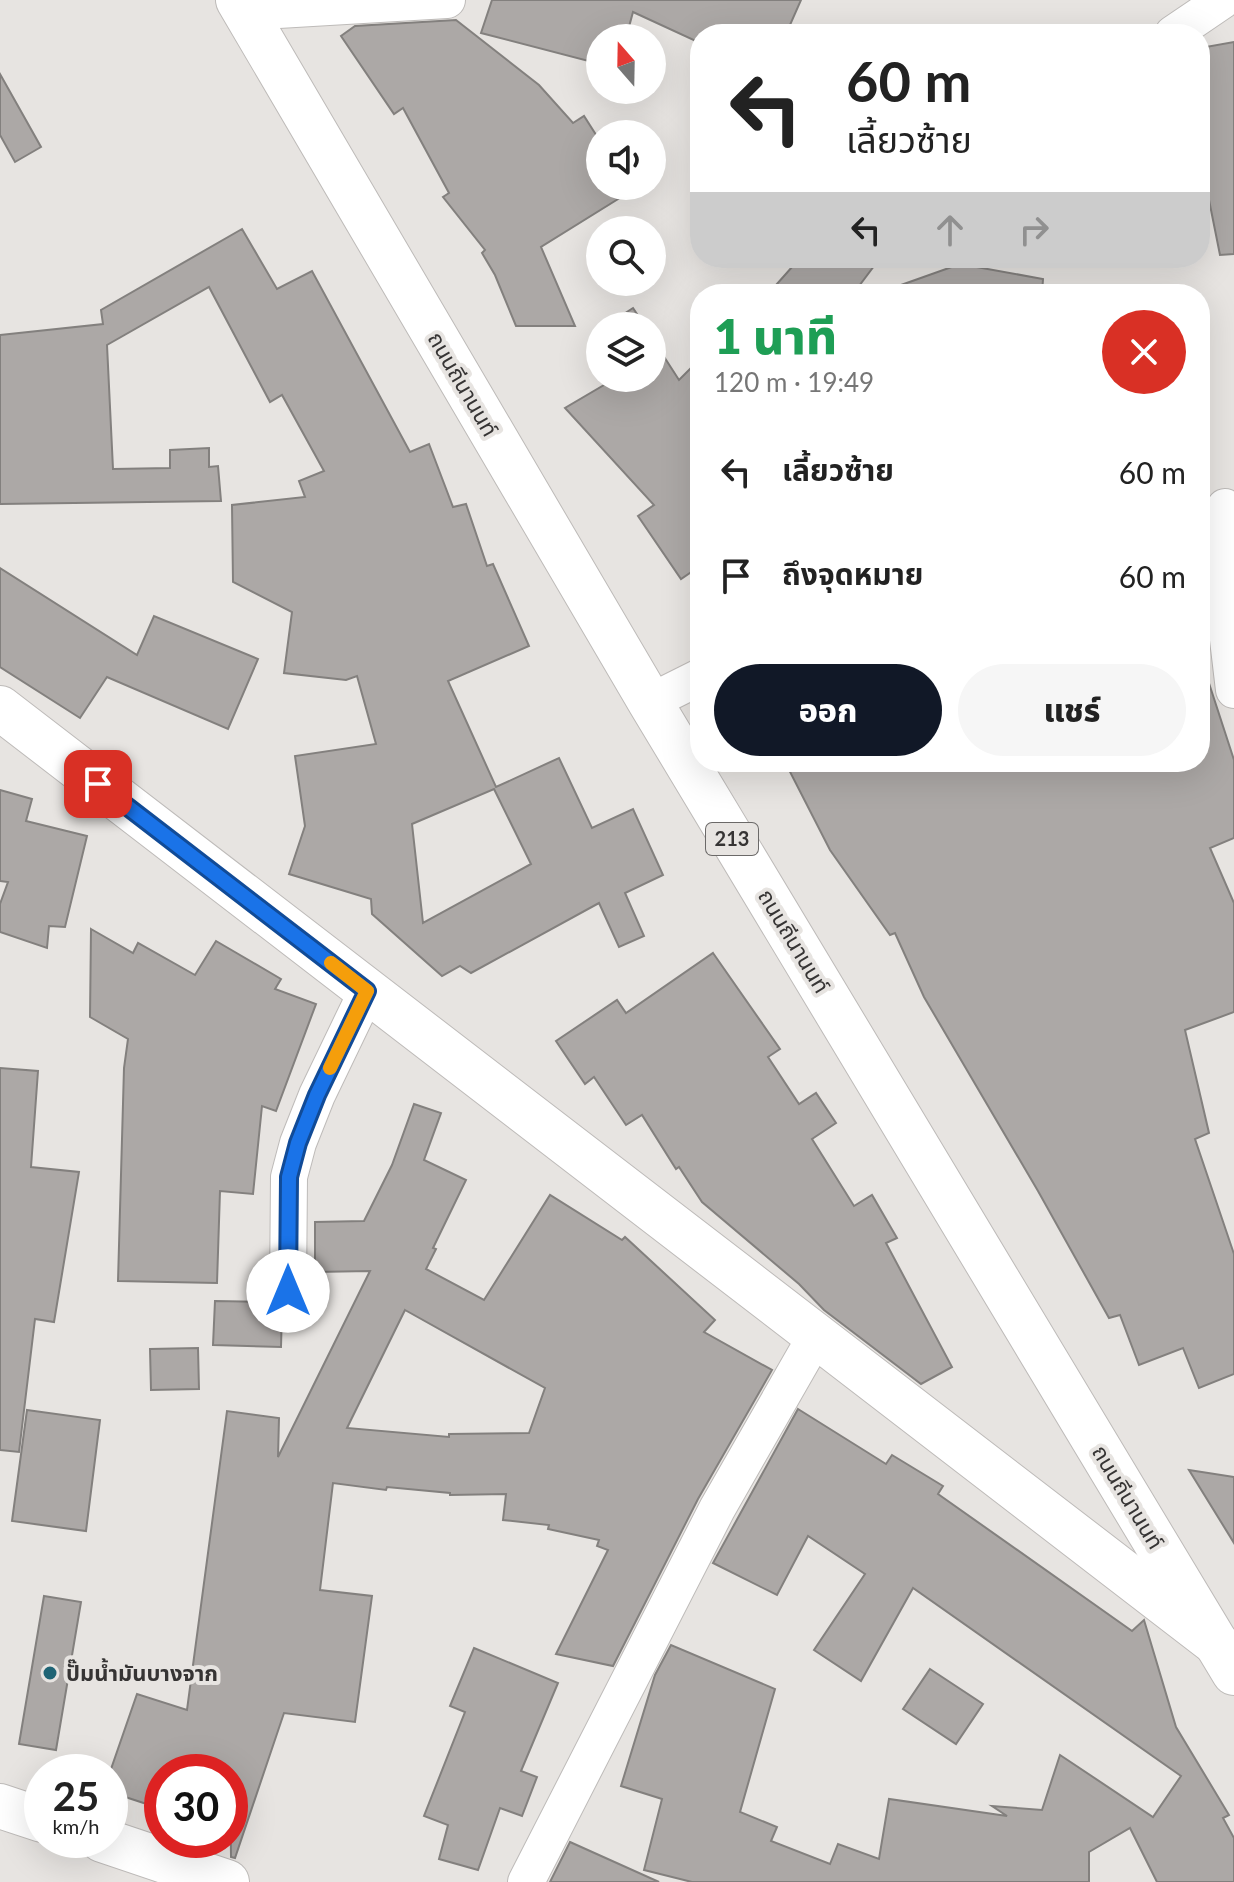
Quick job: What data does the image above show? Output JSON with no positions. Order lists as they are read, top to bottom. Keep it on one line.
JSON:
{"streets":{"main road":["ถนนถีนานนท์","213"]},"places":["ปั๊มน้ำมันบางจาก"],"north":"top","page":{"turn":["60 m","เลี้ยวซ้าย"],"heading":["1 นาที","120 m · 19:49"],"list":[{"name":"เลี้ยวซ้าย","value":"60 m"},{"name":"ถึงจุดหมาย","value":"60 m"}],"buttons":["ออก","แชร์"],"speed":"25 km/h","limit":"30"}}
